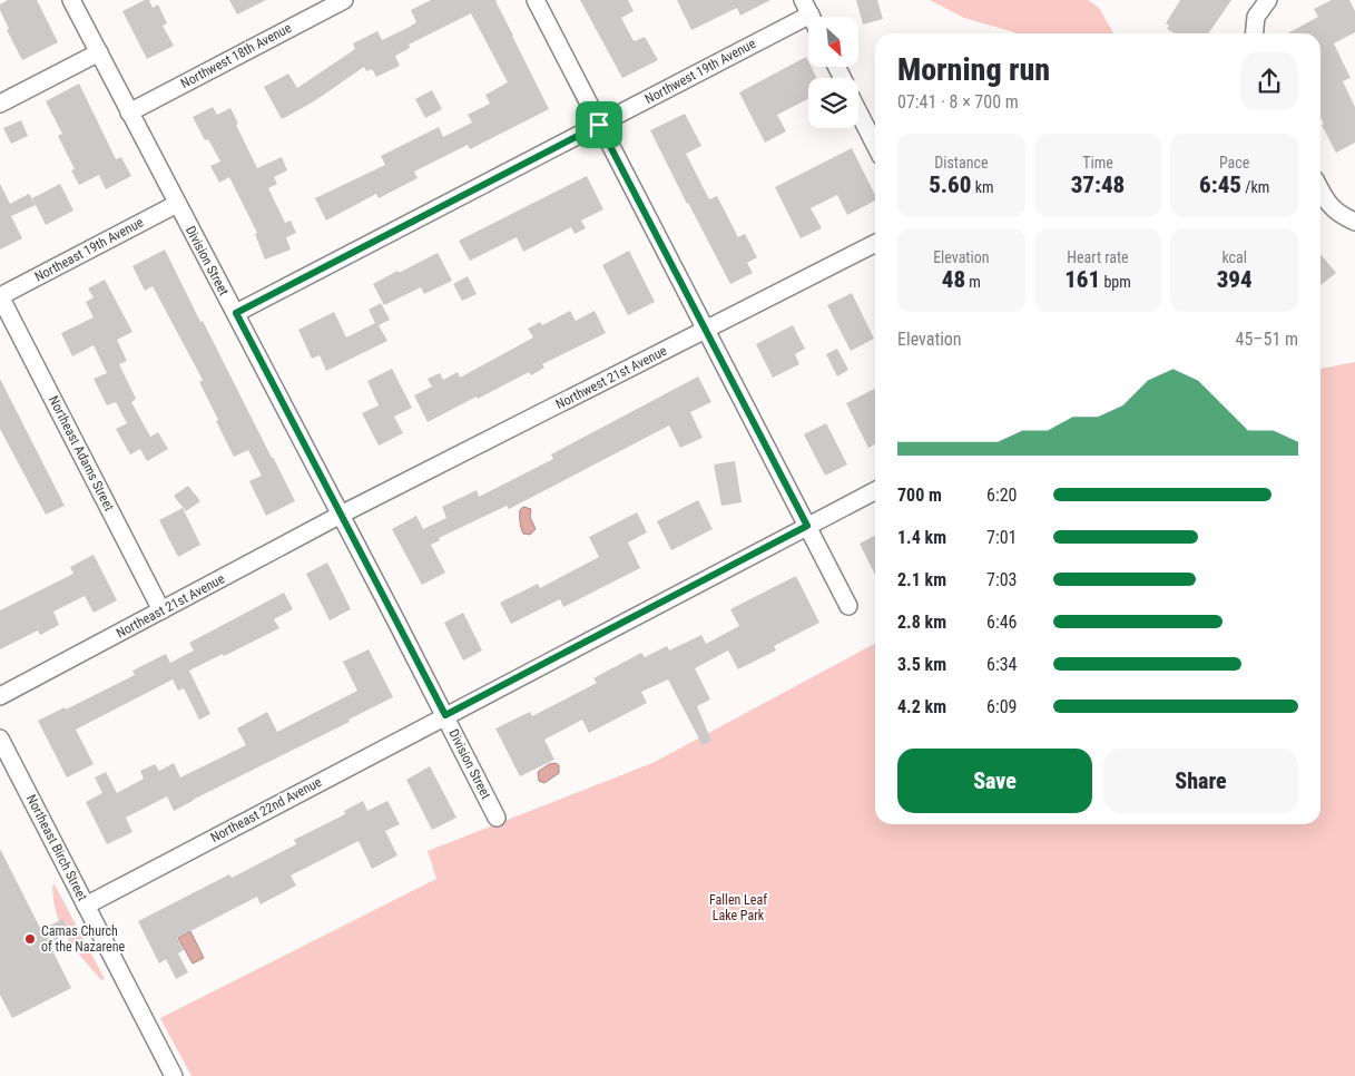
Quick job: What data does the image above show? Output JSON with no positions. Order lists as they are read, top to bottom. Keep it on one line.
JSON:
{"streets":{"street":["Northwest 18th Avenue","Northwest 19th Avenue","Northeast 19th Avenue","Division Street","Northwest 21st Avenue","Northeast Adams Street","Northeast 21st Avenue","Northeast 22nd Avenue","Northeast Birch Street"]},"crossings":[["Northwest 18th Avenue","Division Street"],["Northwest 19th Avenue","Division Street"],["Northeast 19th Avenue","Division Street"],["Northeast 19th Avenue","Northeast Adams Street"],["Division Street","Northwest 21st Avenue"],["Division Street","Northeast 21st Avenue"],["Division Street","Northeast 22nd Avenue"],["Northwest 21st Avenue","Northeast 21st Avenue"],["Northeast Adams Street","Northeast 21st Avenue"],["Northeast 22nd Avenue","Northeast Birch Street"]],"parks":["Fallen Leaf Lake Park"],"places":["Camas Church of the Nazarene"],"north":"bottom right","page":{"heading":["Morning run","07:41 · 8 × 700 m"],"stats":[["Distance","5.60 km"],["Time","37:48"],["Pace","6:45 /km"],["Elevation","48 m"],["Heart rate","161 bpm"],["kcal","394"]],"chart":["Elevation","45–51 m"],"list":[{"name":"700 m","note":"6:20"},{"name":"1.4 km","note":"7:01"},{"name":"2.1 km","note":"7:03"},{"name":"2.8 km","note":"6:46"},{"name":"3.5 km","note":"6:34"},{"name":"4.2 km","note":"6:09"}],"buttons":["Save","Share"]}}
